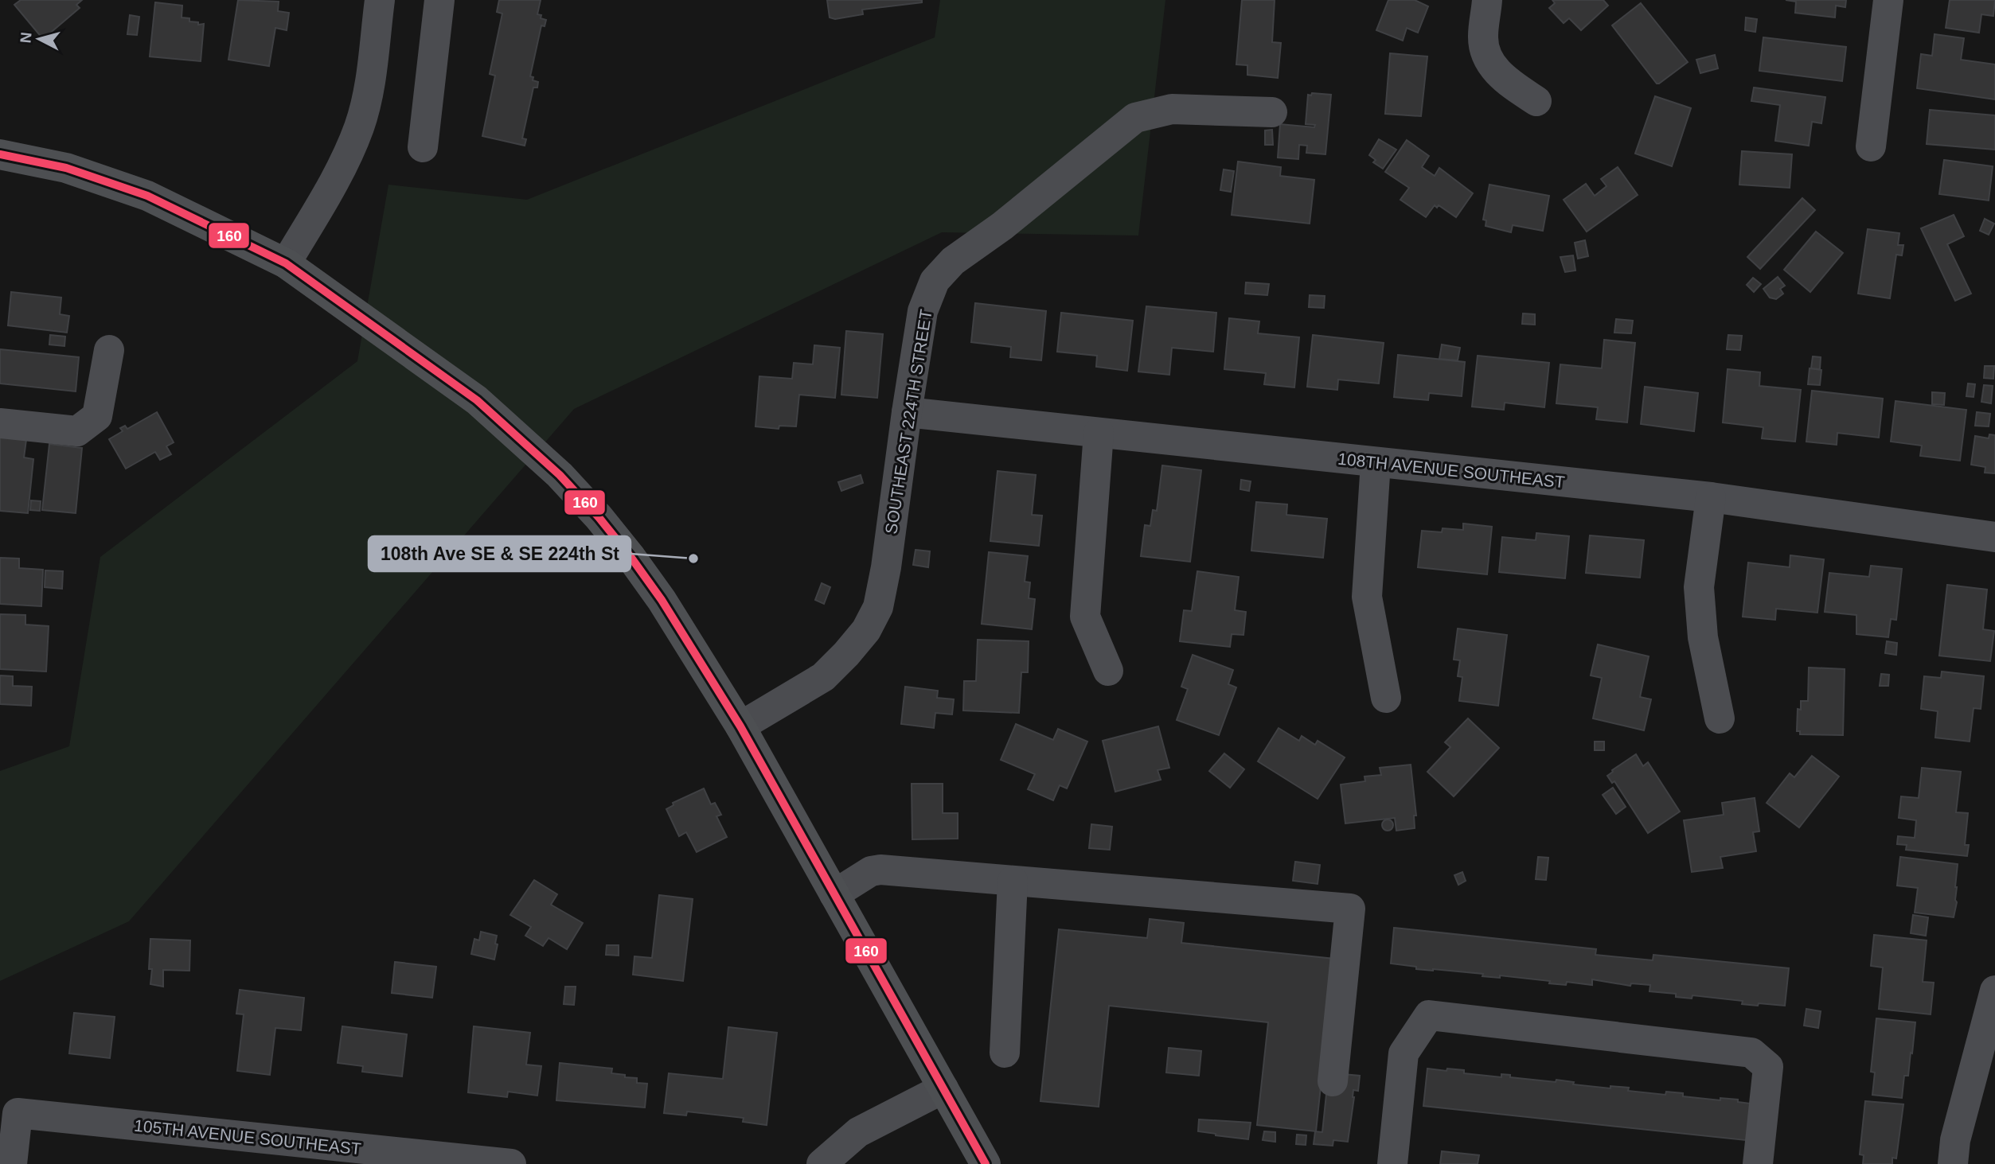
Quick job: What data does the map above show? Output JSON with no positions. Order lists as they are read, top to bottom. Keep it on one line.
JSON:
{"streets":{"street":["SOUTHEAST 224TH STREET","108TH AVENUE SOUTHEAST","105TH AVENUE SOUTHEAST"]},"crossings":[["SOUTHEAST 224TH STREET","108TH AVENUE SOUTHEAST"]],"places":["108th Ave SE & SE 224th St"],"lines":["transit line 160"],"north":"left"}
